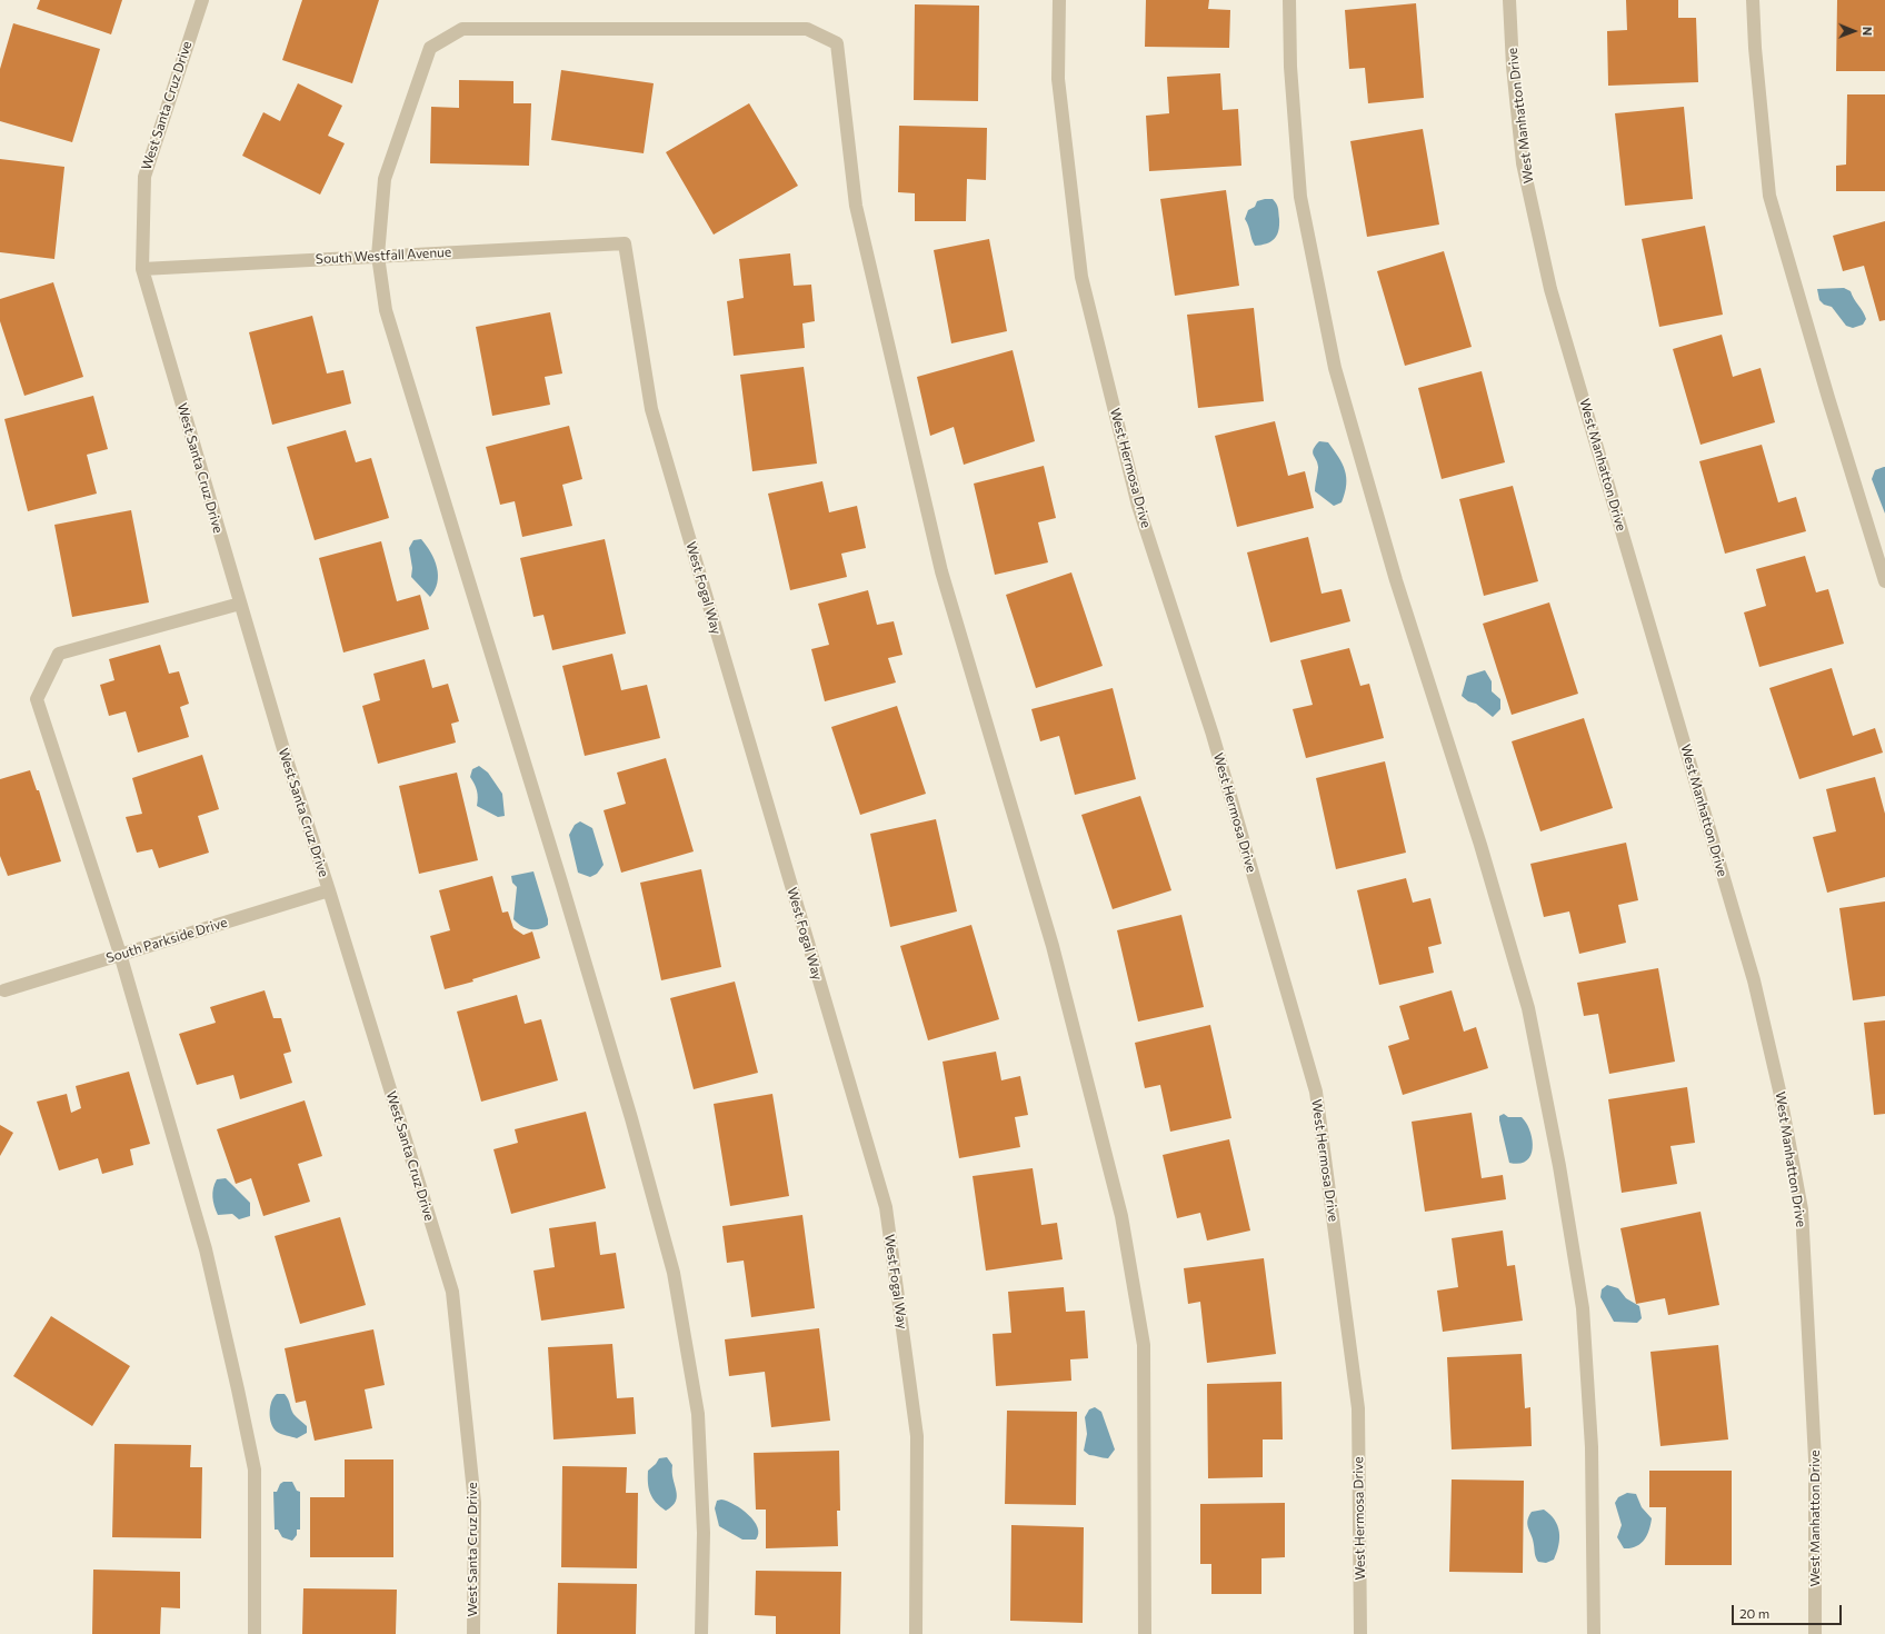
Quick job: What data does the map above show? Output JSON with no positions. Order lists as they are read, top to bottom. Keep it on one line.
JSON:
{"streets":{"street":["West Santa Cruz Drive","West Manhatton Drive","South Westfall Avenue","West Hermosa Drive","West Fogal Way","South Parkside Drive"]},"crossings":[["West Santa Cruz Drive","South Westfall Avenue"],["West Santa Cruz Drive","South Parkside Drive"],["South Westfall Avenue","West Fogal Way"]],"scale_bar":"20 m","north":"right"}
